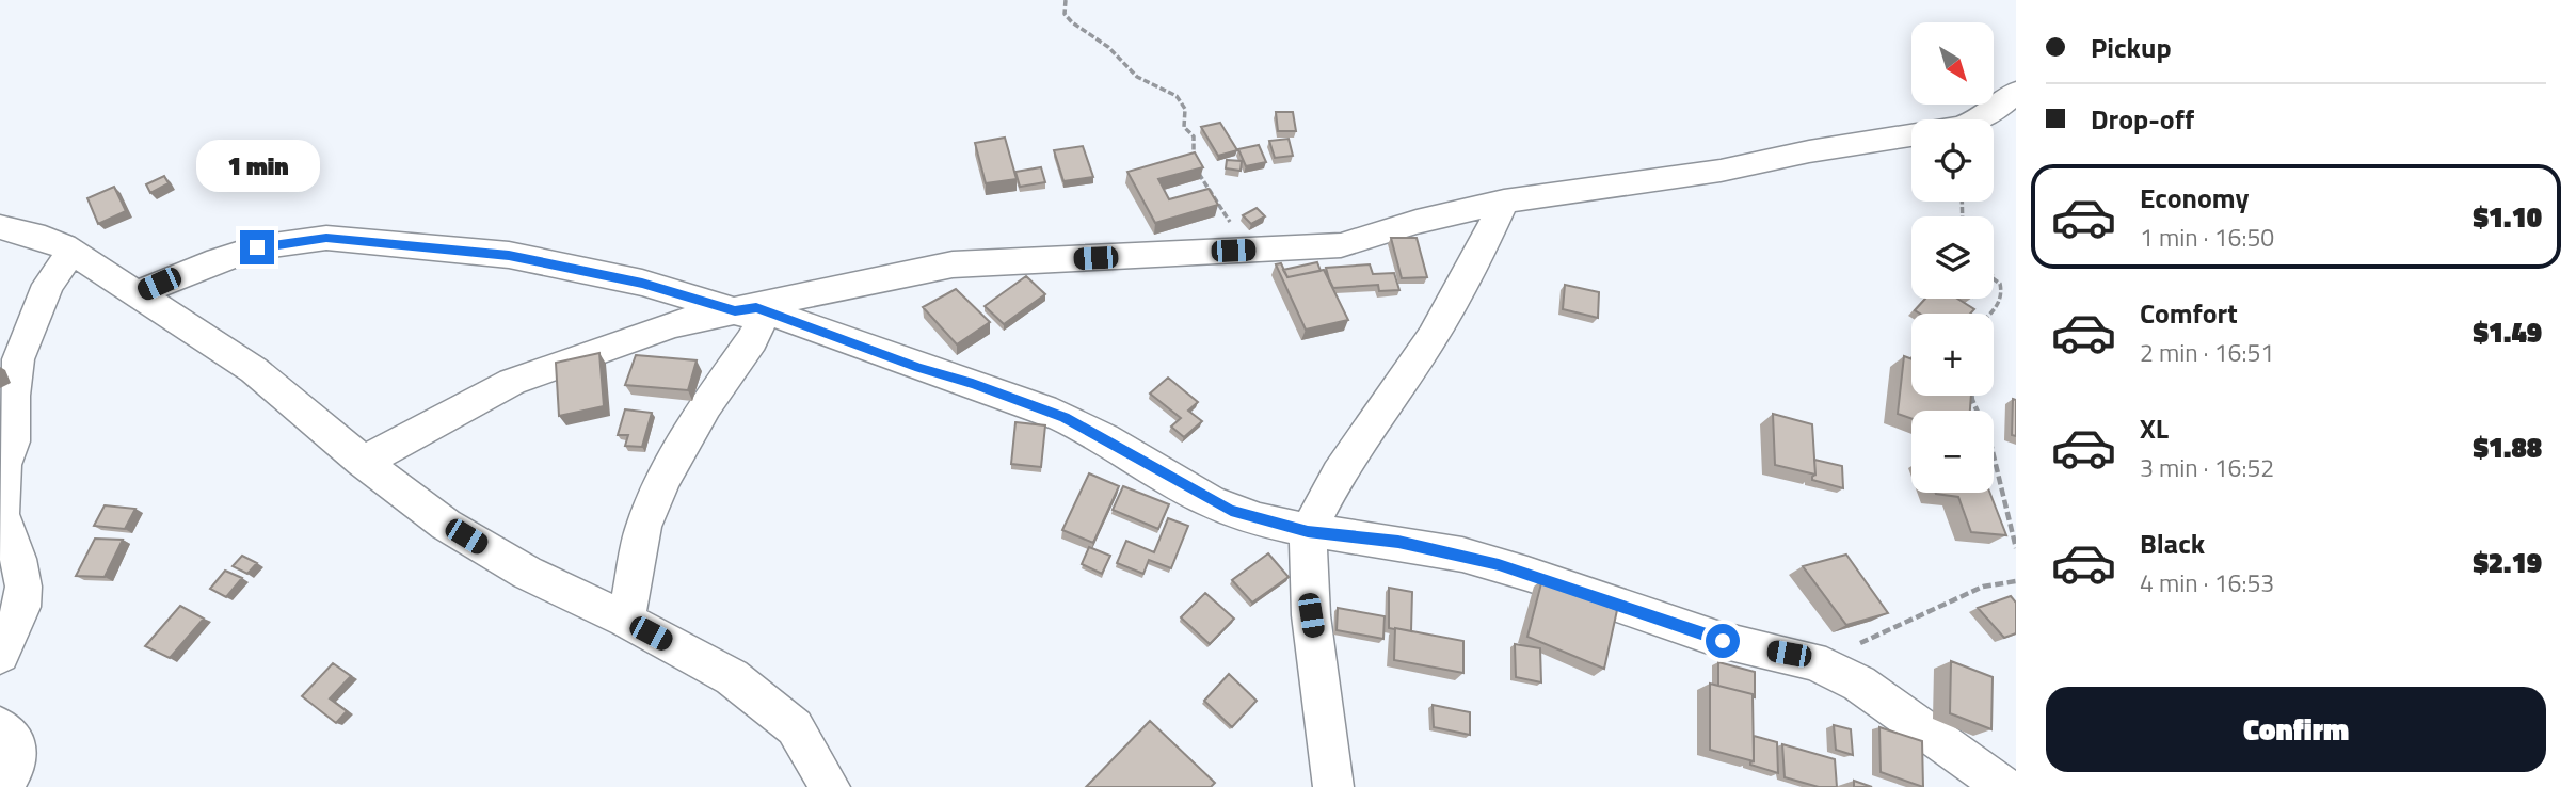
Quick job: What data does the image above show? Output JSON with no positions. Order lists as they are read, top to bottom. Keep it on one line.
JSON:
{"north":"bottom right","page":{"banner":["Pickup","Drop-off"],"map_buttons":["+","−"],"bubble":"1 min","list":[{"name":"Economy","note":"1 min · 16:50","value":"$1.10"},{"name":"Comfort","note":"2 min · 16:51","value":"$1.49"},{"name":"XL","note":"3 min · 16:52","value":"$1.88"},{"name":"Black","note":"4 min · 16:53","value":"$2.19"}],"buttons":"Confirm"}}
